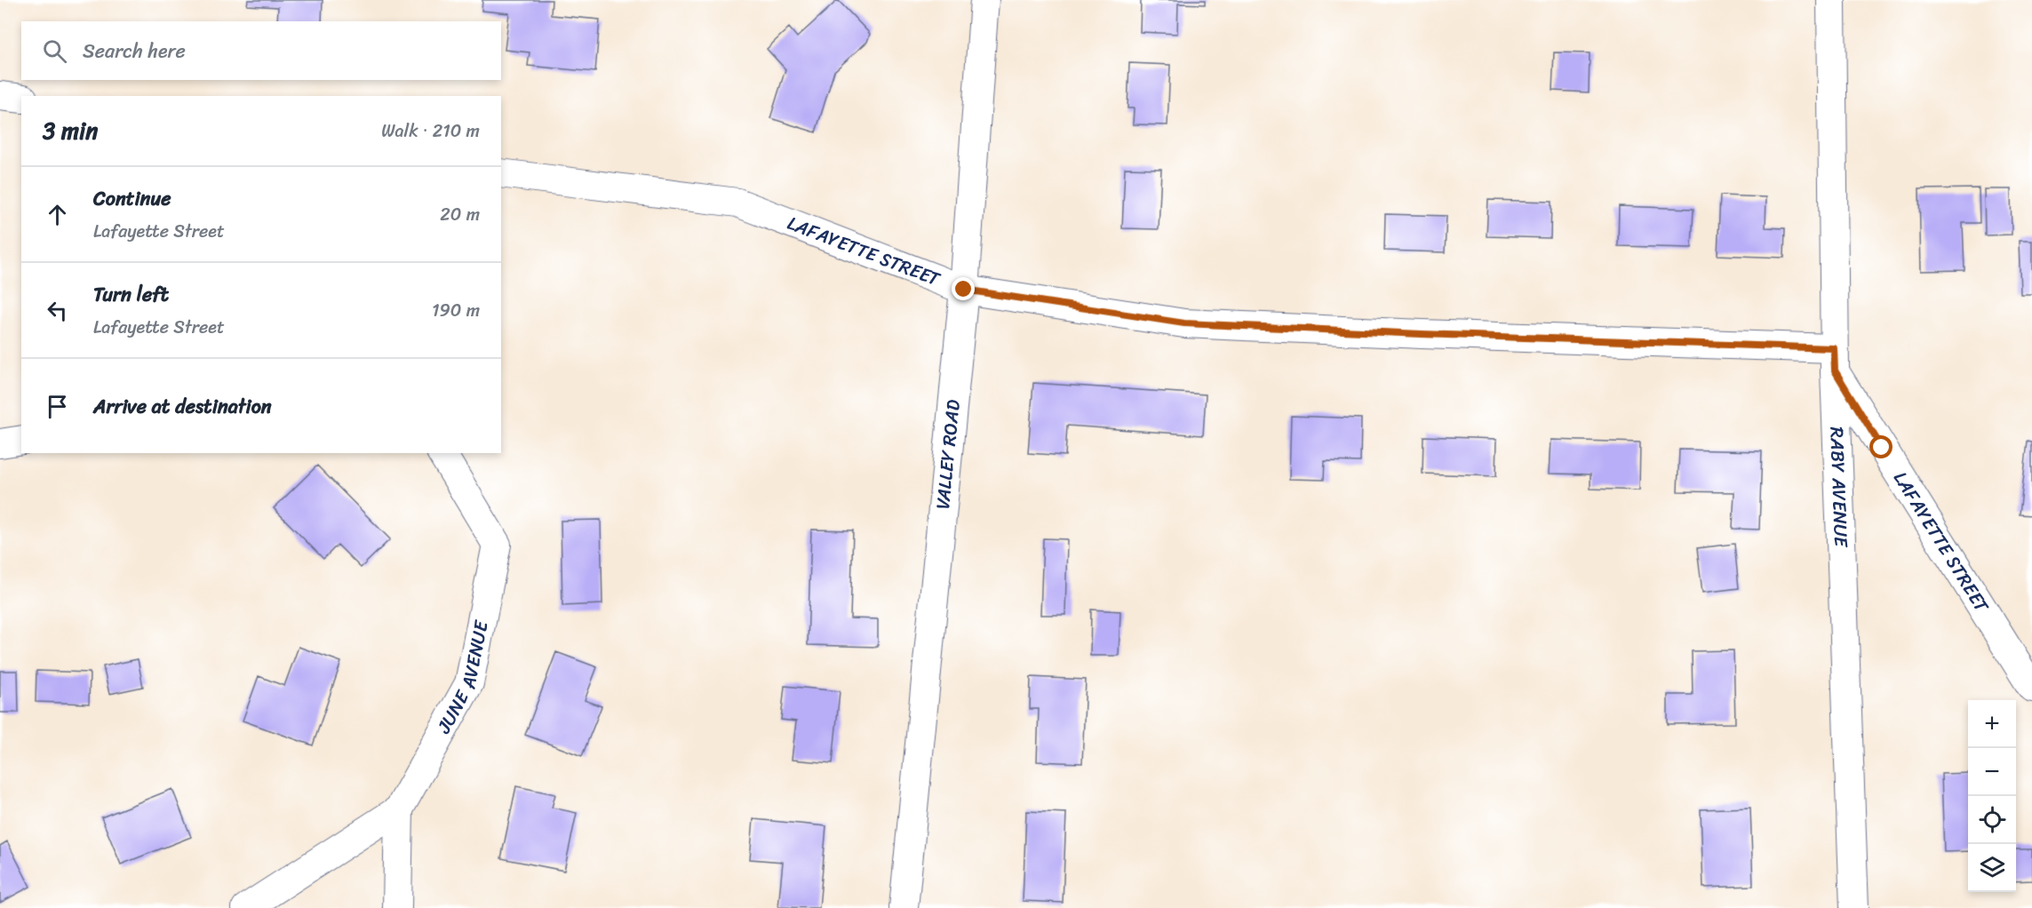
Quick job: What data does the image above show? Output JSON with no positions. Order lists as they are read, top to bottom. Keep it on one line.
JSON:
{"streets":{"street":["LAFAYETTE STREET","VALLEY ROAD","RABY AVENUE","JUNE AVENUE"]},"crossings":[["LAFAYETTE STREET","VALLEY ROAD"],["LAFAYETTE STREET","RABY AVENUE"]],"page":{"search":"Search here","heading":["3 min","Walk · 210 m"],"list":[["Continue","Lafayette Street","20 m"],["Turn left","Lafayette Street","190 m"],"Arrive at destination"],"map_buttons":["+","−"]}}
